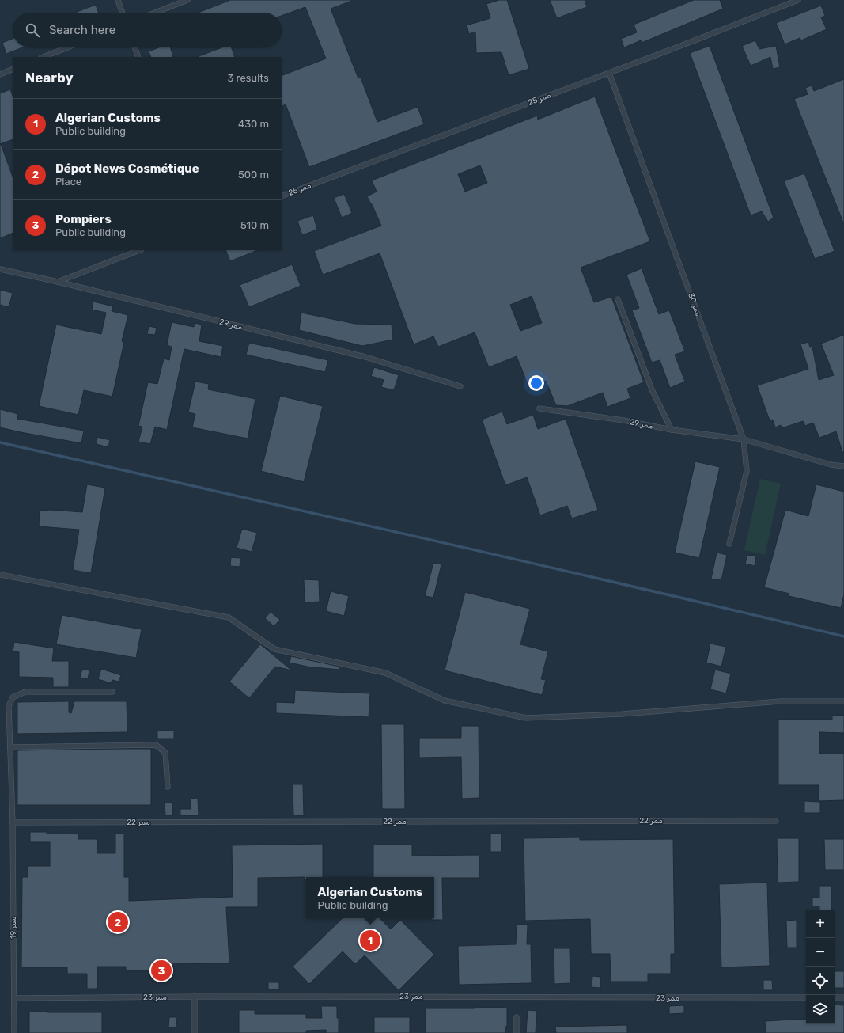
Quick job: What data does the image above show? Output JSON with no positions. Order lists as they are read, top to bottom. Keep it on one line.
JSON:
{"streets":{"lane":["ممر 25","ممر 30","ممر 29","ممر 22","ممر 19","ممر 23"]},"crossings":[["ممر 25","ممر 30"],["ممر 30","ممر 29"],["ممر 22","ممر 19"],["ممر 19","ممر 23"]],"page":{"search":"Search here","heading":["Nearby","3 results"],"list":[{"mark":"1","name":"Algerian Customs","note":"Public building","value":"430 m"},{"mark":"2","name":"Dépot News Cosmétique","note":"Place","value":"500 m"},{"mark":"3","name":"Pompiers","note":"Public building","value":"510 m"}],"popup":["Algerian Customs","Public building"],"map_buttons":["+","−"],"pins":["2","1","3"]}}
